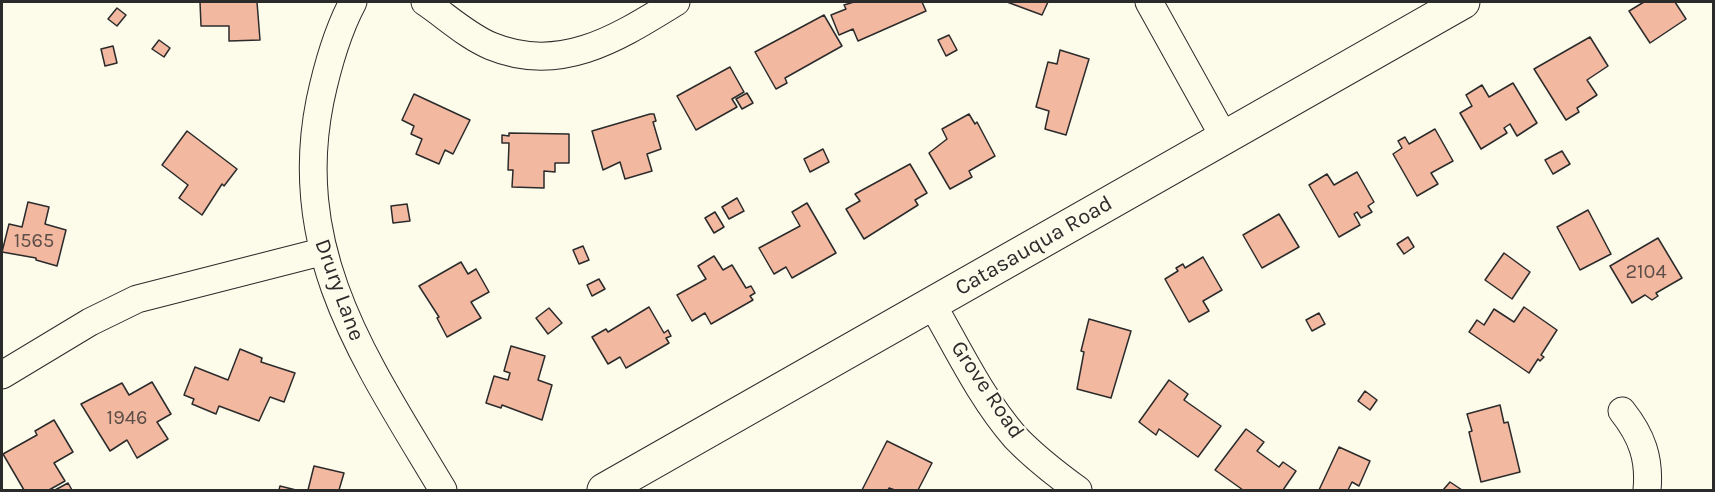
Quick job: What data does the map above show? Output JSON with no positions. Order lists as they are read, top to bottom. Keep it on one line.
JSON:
{"streets":{"street":["Catasauqua Road","Drury Lane","Grove Road"]},"crossings":[["Catasauqua Road","Grove Road"]],"house_numbers":["1565","2104","1946"]}
